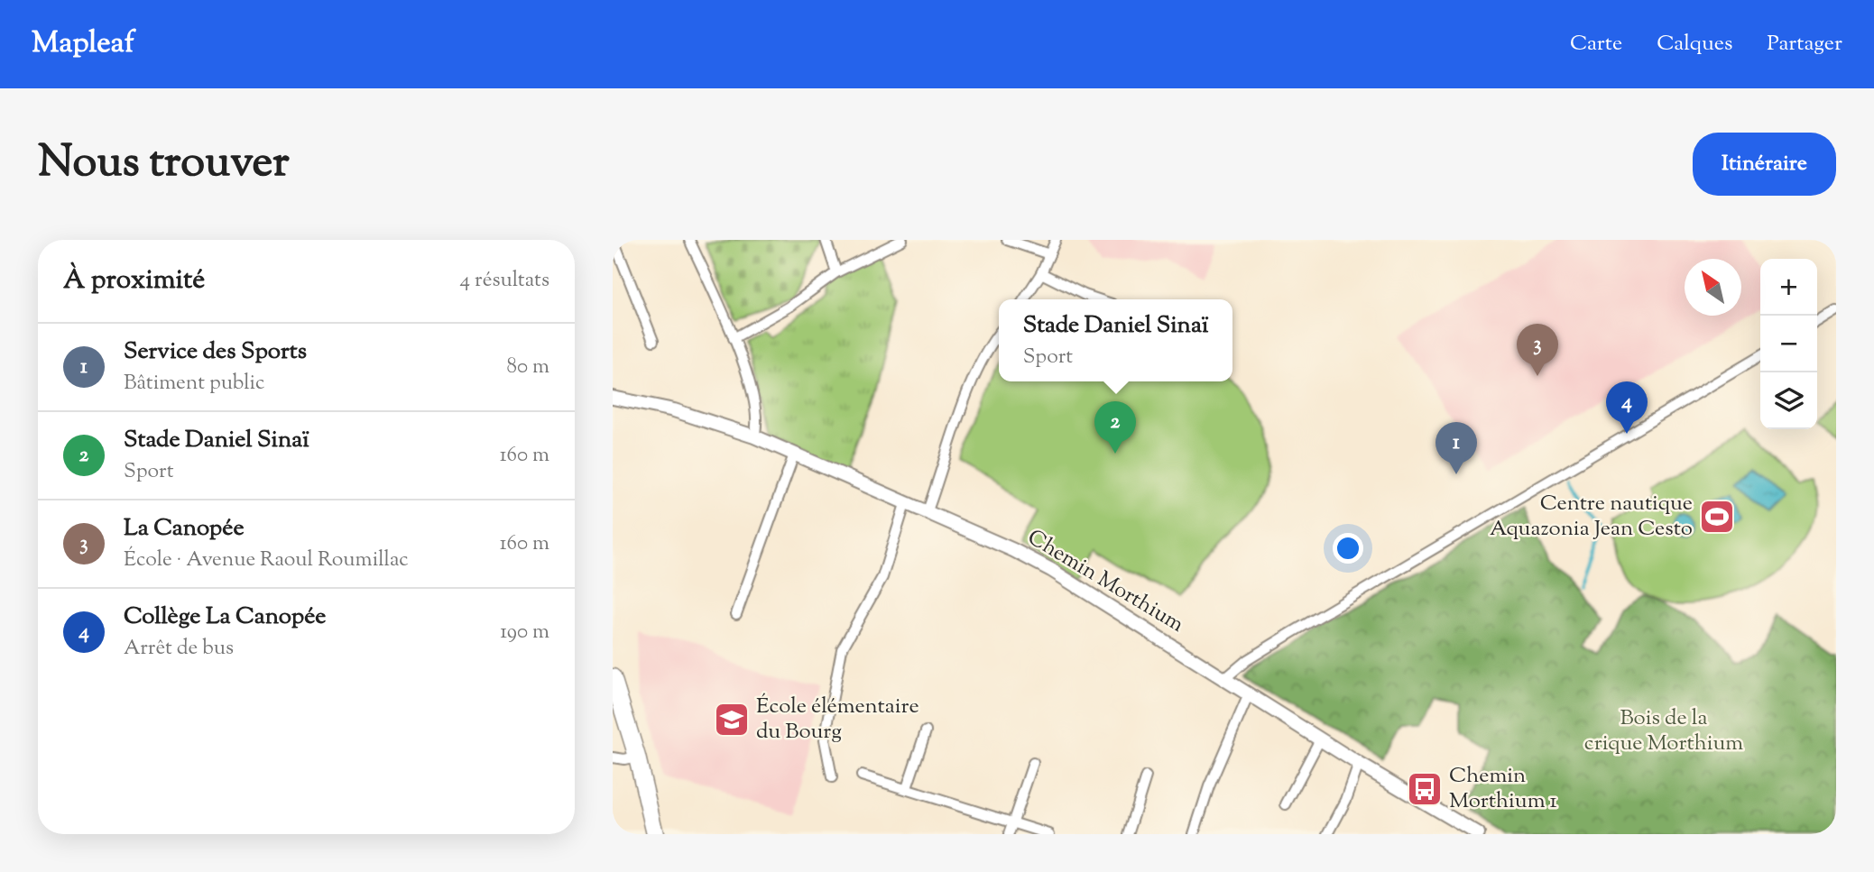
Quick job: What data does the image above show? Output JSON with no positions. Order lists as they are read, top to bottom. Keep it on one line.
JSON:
{"streets":{"street":["Chemin Morthium"]},"parks":["Bois de la crique Morthium"],"places":{"sports":["Centre nautique Aquazonia Jean Cesto"],"school or university":["École élémentaire du Bourg"],"bus stop":["Chemin Morthium 1"]},"north":"top left","page":{"header":"Mapleaf","nav":["Carte","Calques","Partager"],"title":"Nous trouver","buttons":"Itinéraire","heading":["À proximité","4 résultats"],"map_buttons":["+","−"],"popup":["Stade Daniel Sinaï","Sport"],"list":[{"mark":"1","name":"Service des Sports","note":"Bâtiment public","value":"80 m"},{"mark":"2","name":"Stade Daniel Sinaï","note":"Sport","value":"160 m"},{"mark":"3","name":"La Canopée","note":"École · Avenue Raoul Roumillac","value":"160 m"},{"mark":"4","name":"Collège La Canopée","note":"Arrêt de bus","value":"190 m"}],"pins":["3","4","2","1"]}}
